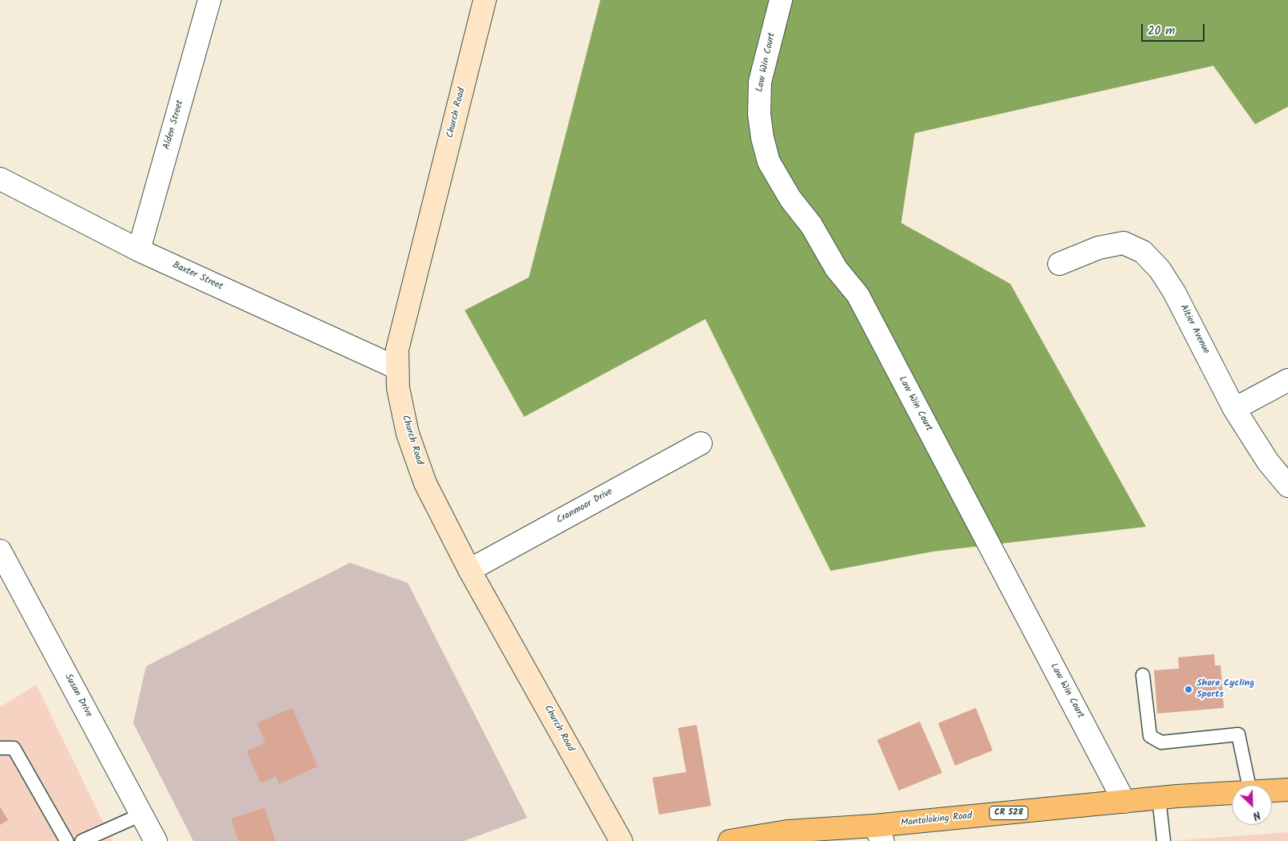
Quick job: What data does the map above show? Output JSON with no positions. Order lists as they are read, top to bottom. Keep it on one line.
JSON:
{"streets":{"main road":["CR 528","Mantoloking Road"],"street":["Law Win Court","Church Road","Alden Street","Baxter Street","Altier Avenue","Cranmoor Drive","Susan Drive"]},"crossings":[["Law Win Court","Mantoloking Road"],["Church Road","Baxter Street"],["Church Road","Cranmoor Drive"],["Alden Street","Baxter Street"]],"places":["Shore Cycling Sports"],"scale_bar":"20 m","north":"bottom right"}
